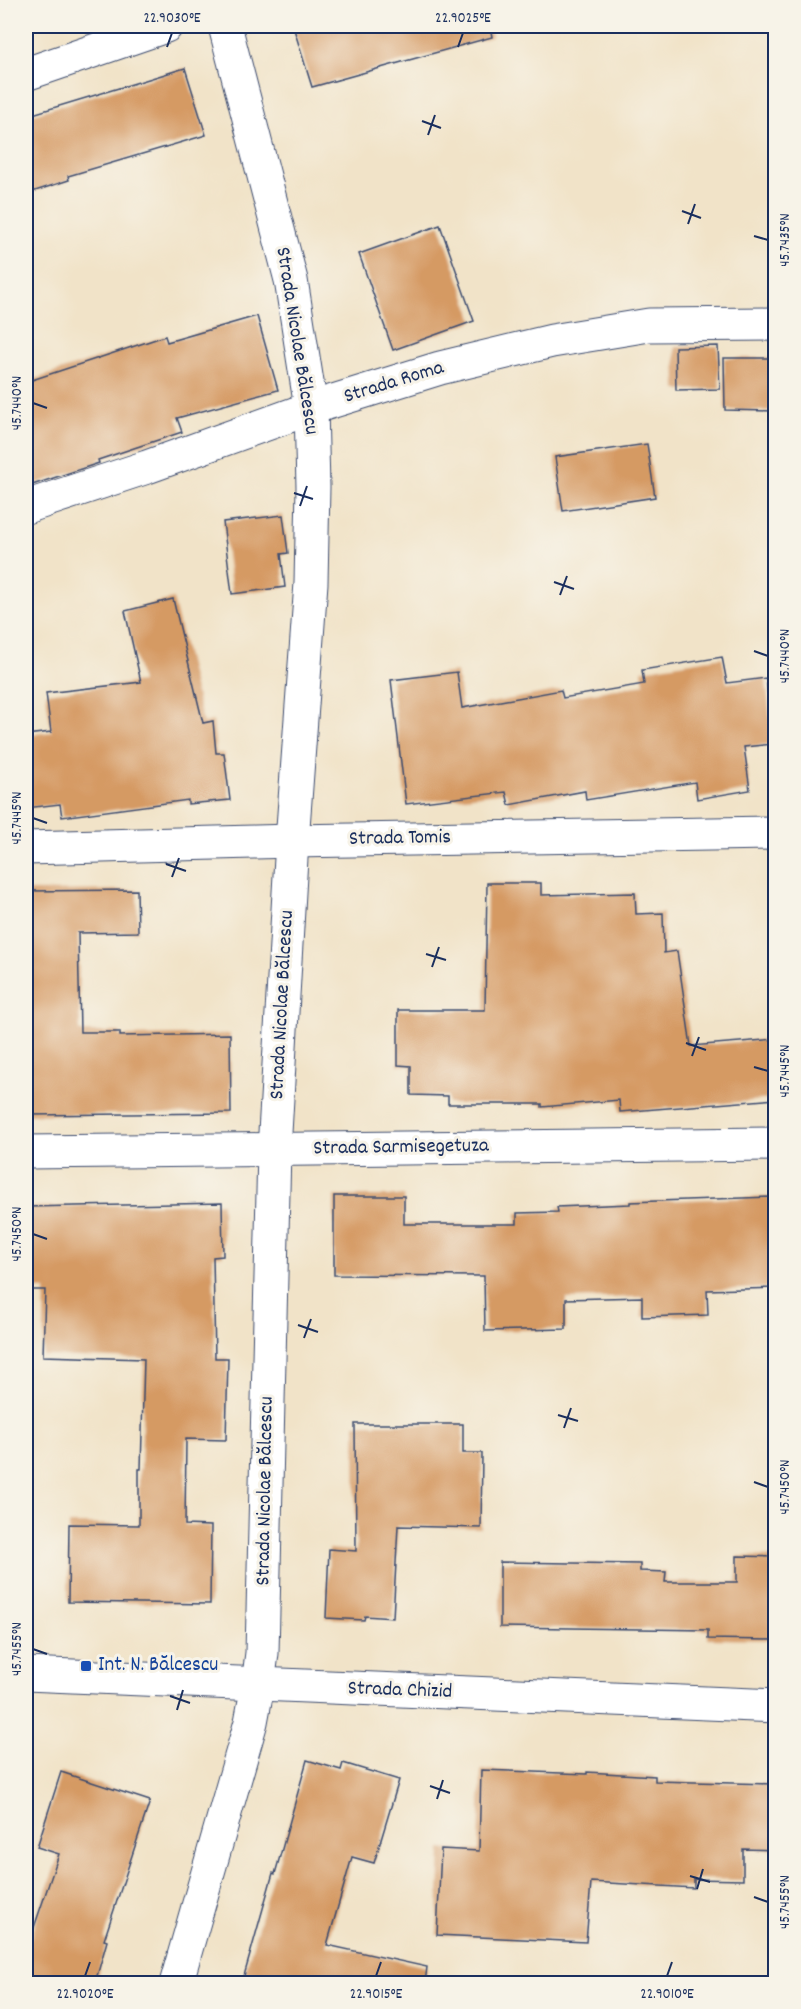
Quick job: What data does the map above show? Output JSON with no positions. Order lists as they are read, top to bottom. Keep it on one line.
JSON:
{"streets":{"street":["Strada Nicolae Bălcescu","Strada Roma","Strada Tomis","Strada Sarmisegetuza","Strada Chizid"]},"crossings":[["Strada Nicolae Bălcescu","Strada Roma"],["Strada Nicolae Bălcescu","Strada Tomis"],["Strada Nicolae Bălcescu","Strada Sarmisegetuza"],["Strada Nicolae Bălcescu","Strada Chizid"]],"places":{"transit":["Int. N. Bălcescu"]},"coordinates":["22.9030°E","22.9025°E","45.7435°N","45.7440°N","45.7445°N","45.7450°N","45.7455°N","22.9020°E","22.9015°E","22.9010°E"]}
